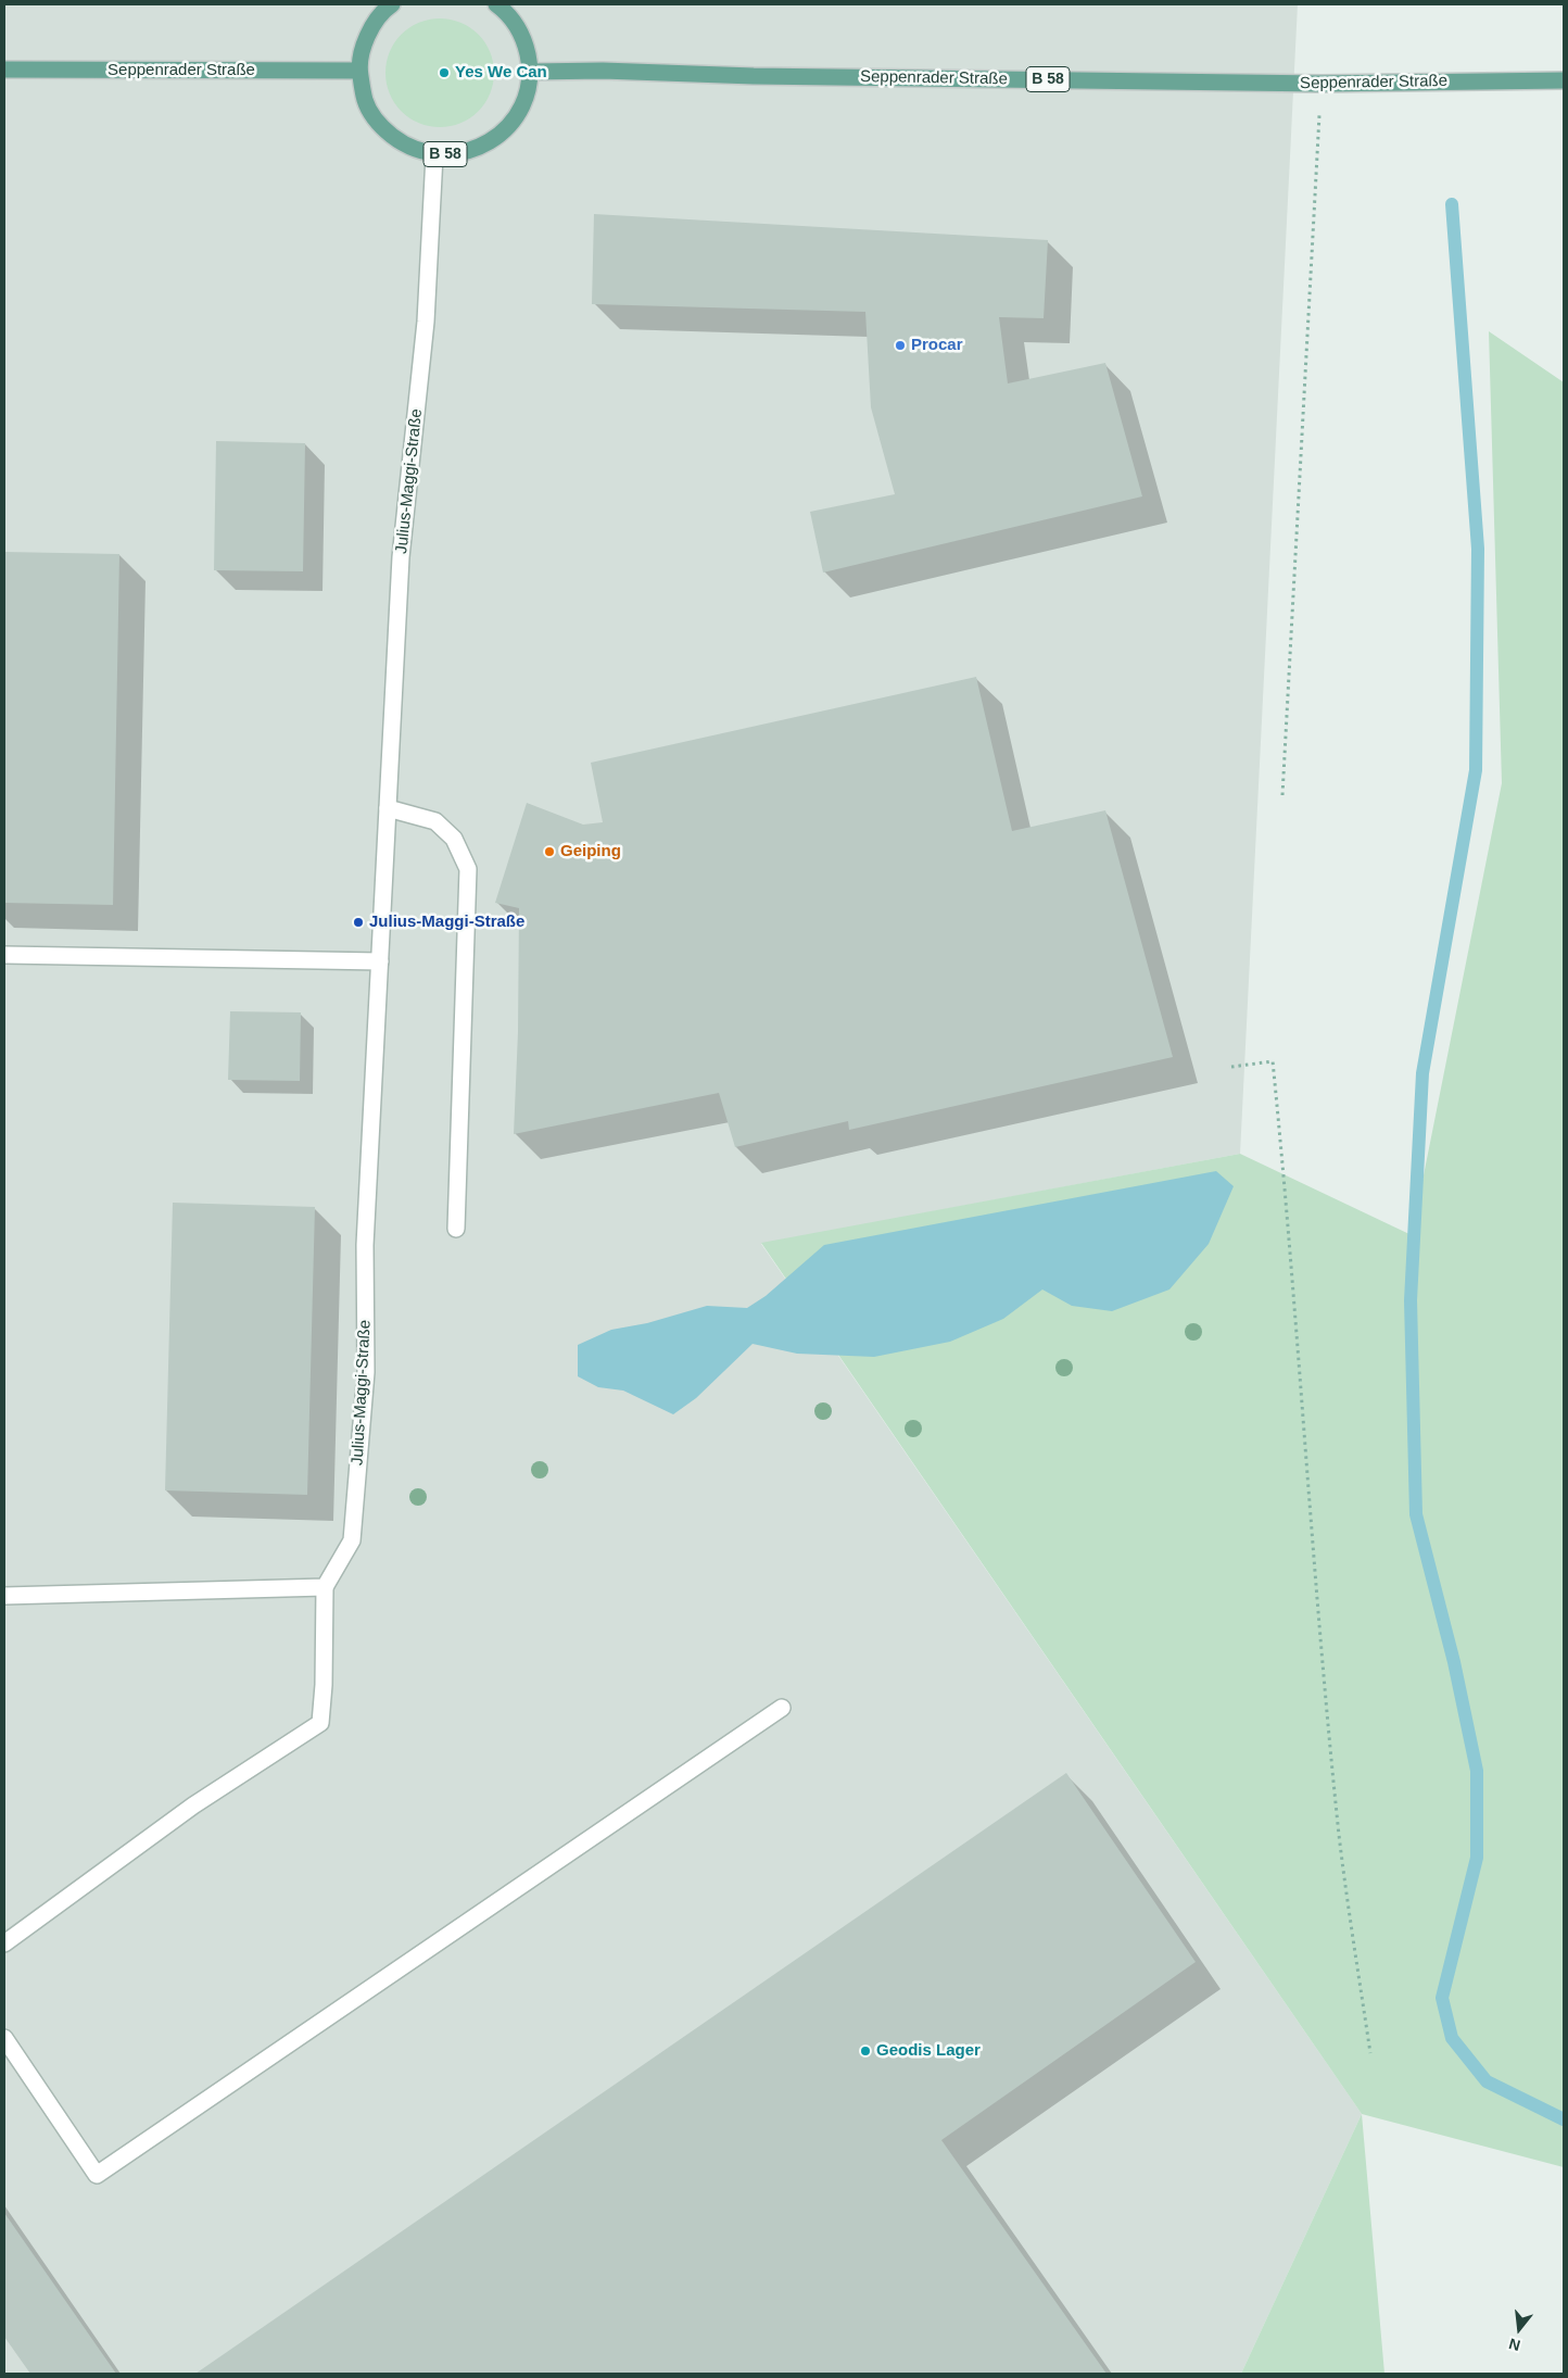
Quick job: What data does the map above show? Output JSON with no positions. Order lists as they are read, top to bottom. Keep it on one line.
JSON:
{"streets":{"main road":["Seppenrader Straße","B 58"],"street":["Julius-Maggi-Straße"]},"crossings":[["Seppenrader Straße","B 58"],["B 58","Julius-Maggi-Straße"]],"places":["Yes We Can","Procar","Geiping","Julius-Maggi-Straße","Geodis Lager"],"north":"bottom"}
